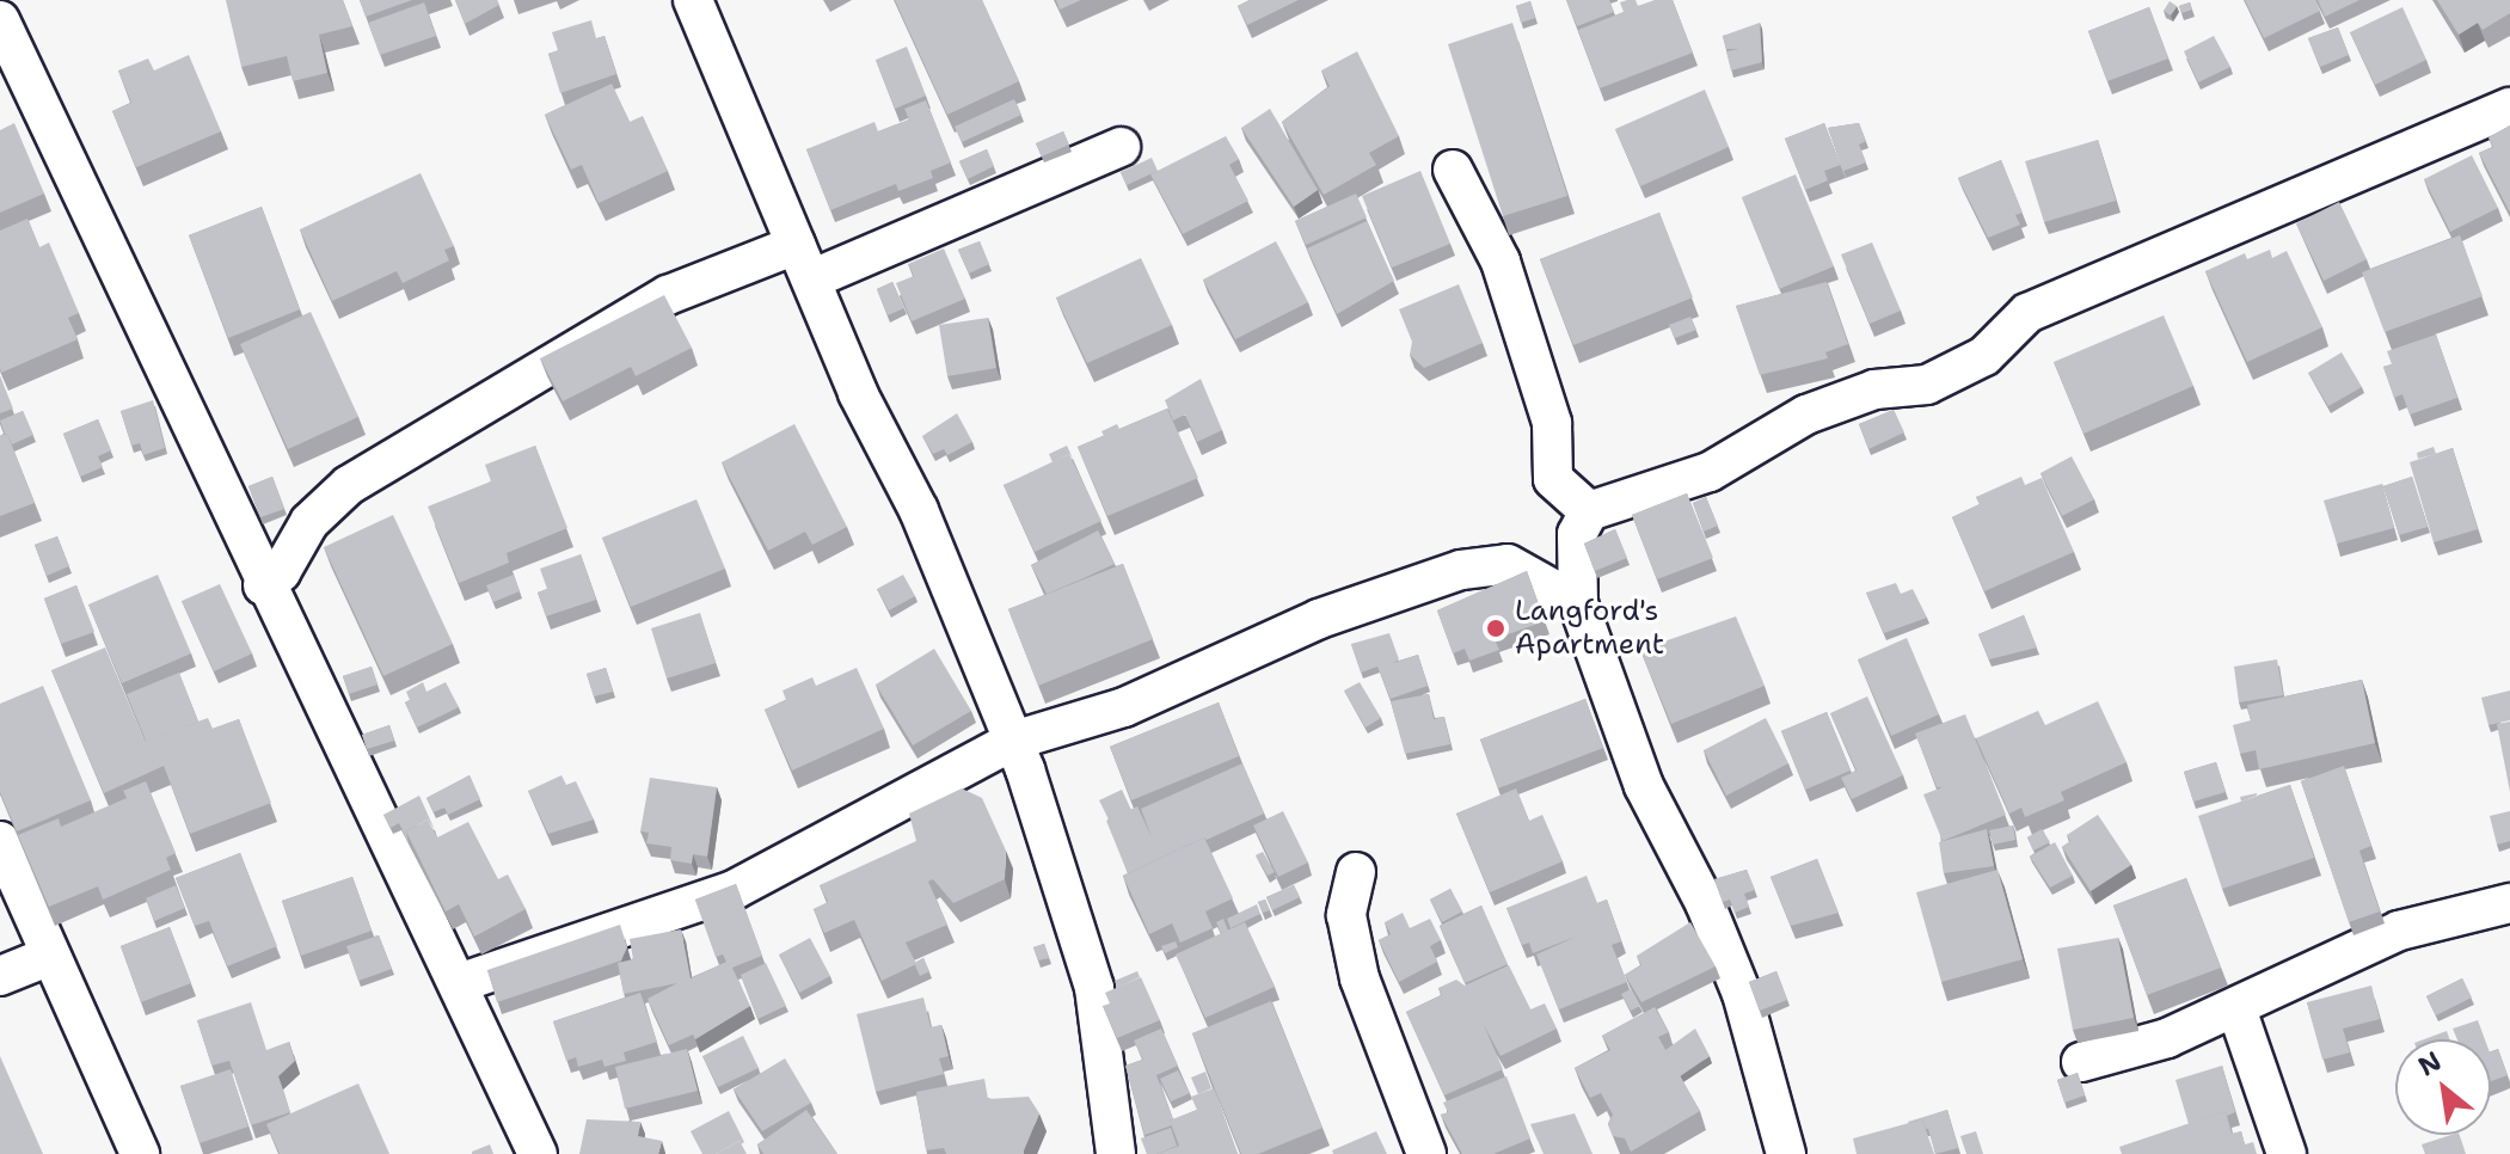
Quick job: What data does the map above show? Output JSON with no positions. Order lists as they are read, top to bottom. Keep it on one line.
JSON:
{"places":["Langford's Apartment"],"north":"top left"}
